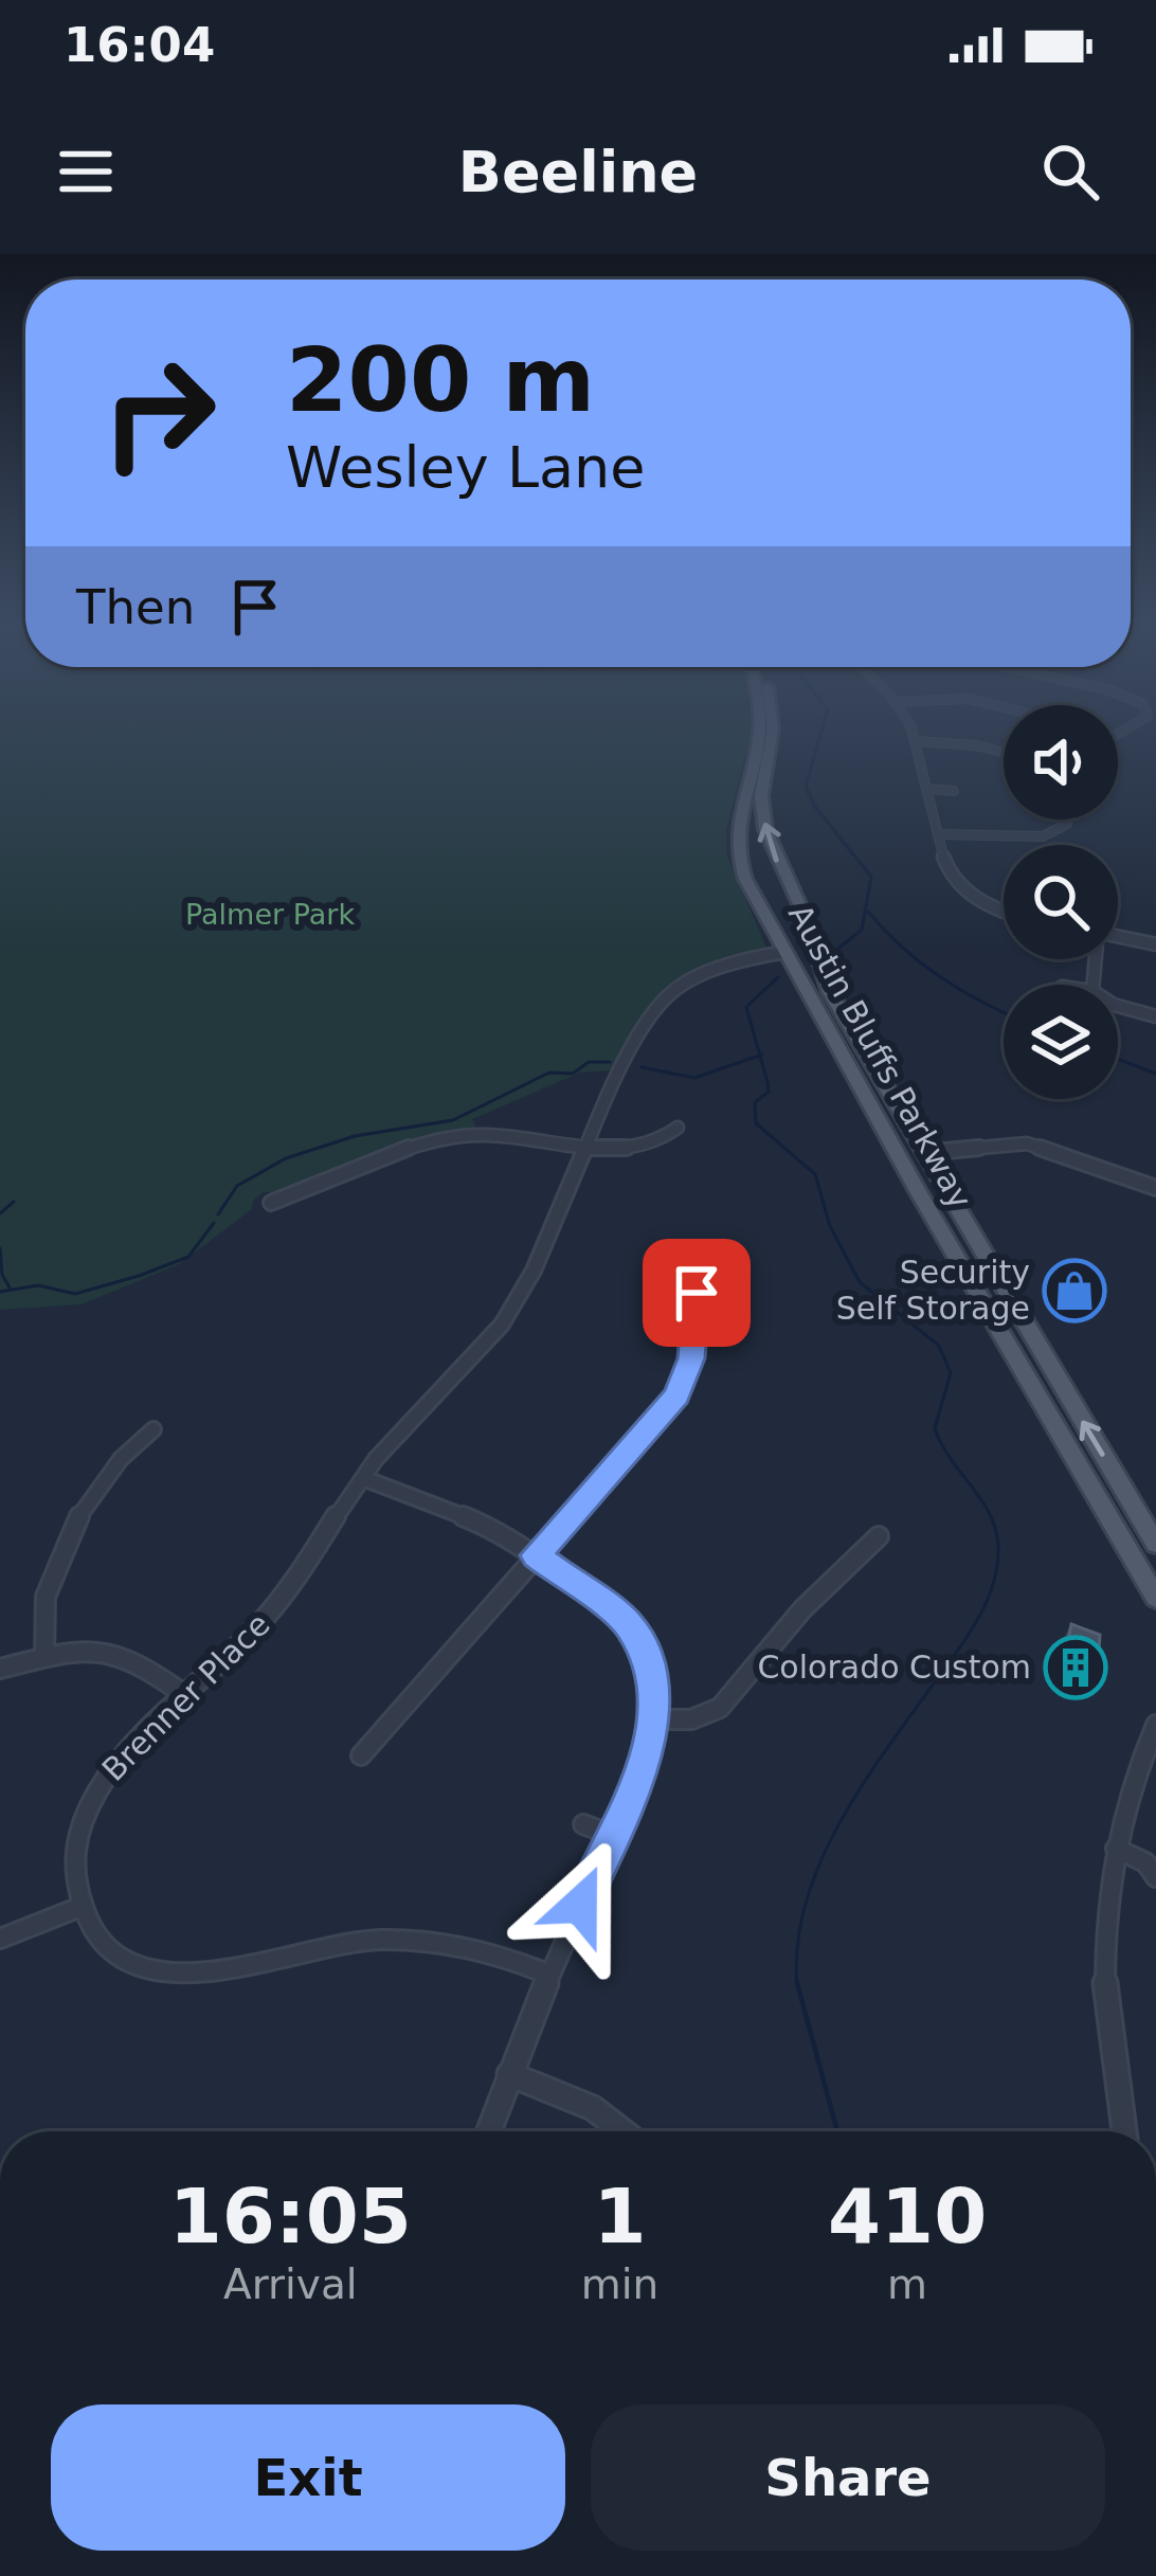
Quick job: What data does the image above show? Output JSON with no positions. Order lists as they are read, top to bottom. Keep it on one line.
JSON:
{"streets":{"main road":["Austin Bluffs Parkway"],"street":["Brenner Place"]},"crossings":[["Austin Bluffs Parkway","Brenner Place"]],"parks":["Palmer Park"],"places":{"shop":["Security Self Storage"],"building":["Colorado Custom"]},"page":{"status":"16:04","header":"Beeline","turn":["200 m","Wesley Lane"],"then":"Then","eta":["16:05","Arrival","1","min","410","m"],"buttons":["Exit","Share"]}}
